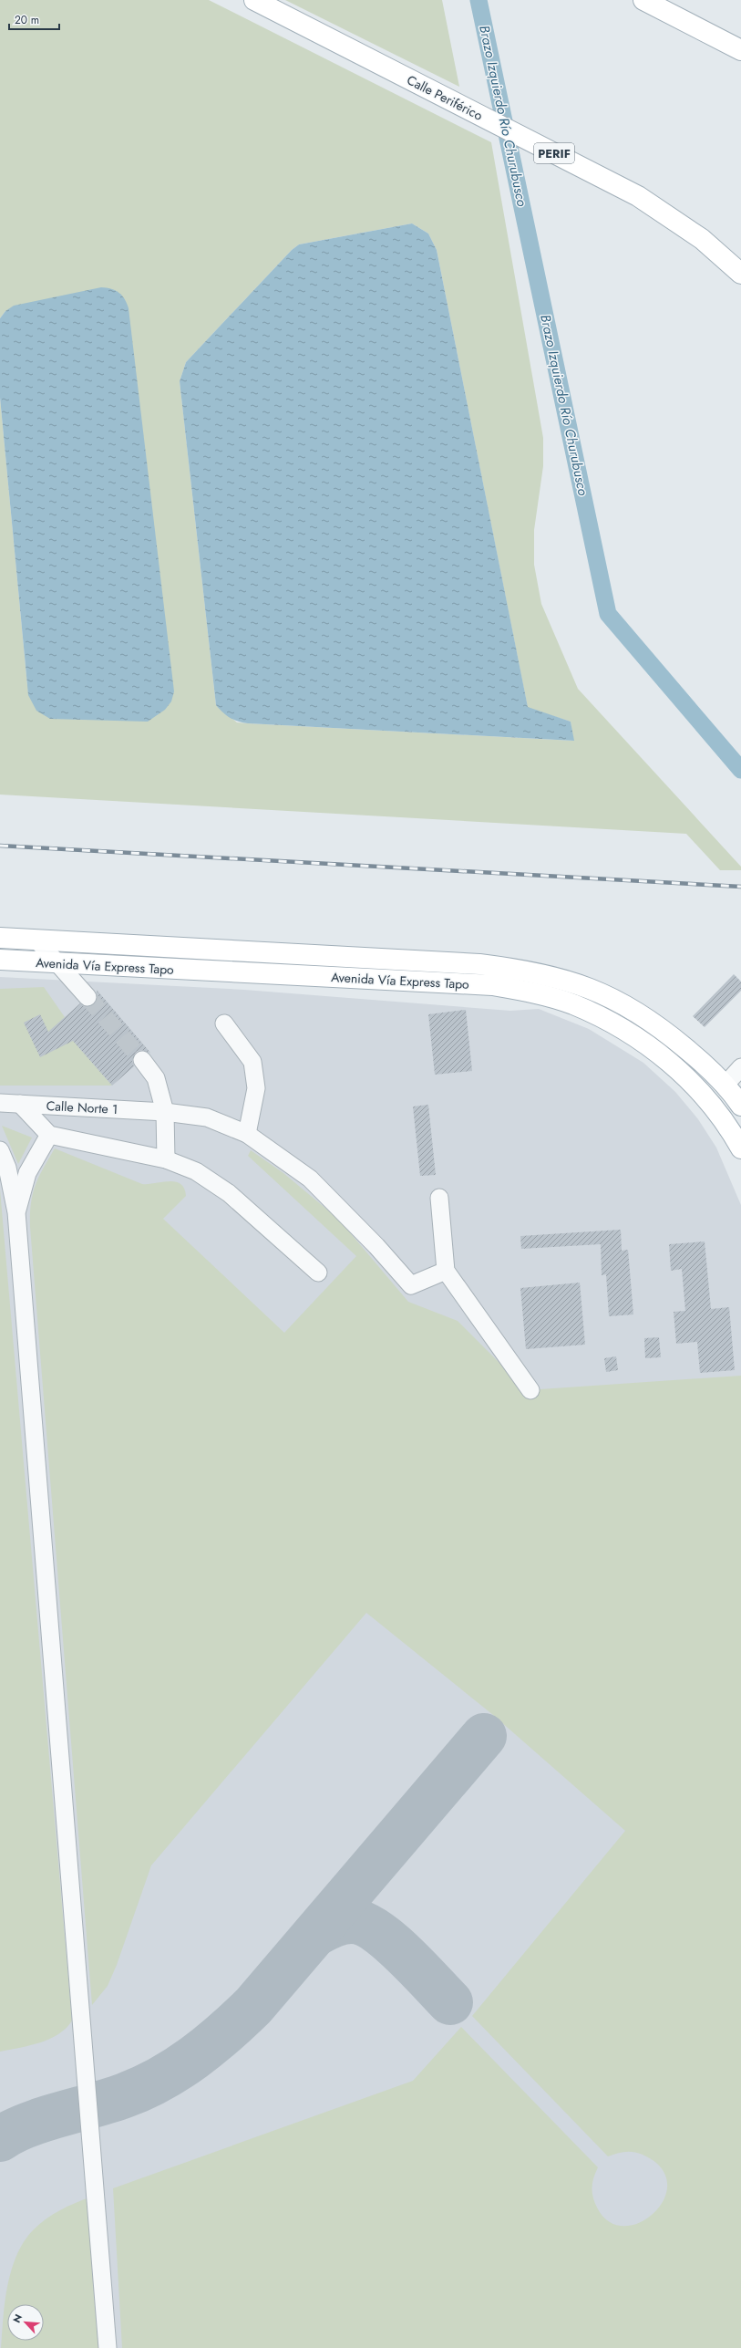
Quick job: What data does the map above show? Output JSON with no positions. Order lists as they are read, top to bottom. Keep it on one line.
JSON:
{"streets":{"main road":["Calle Periférico","PERIF","Avenida Vía Express Tapo"],"lane":["Calle Norte 1"]},"water":["Brazo Izquierdo Río Churubusco"],"scale_bar":"20 m","north":"top left"}
